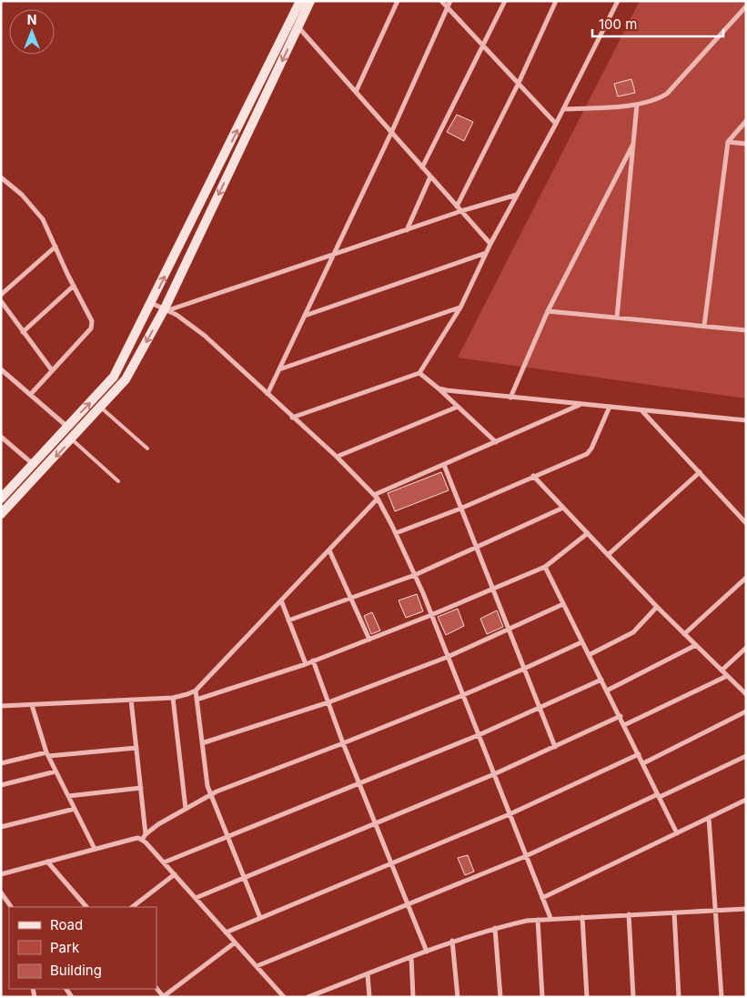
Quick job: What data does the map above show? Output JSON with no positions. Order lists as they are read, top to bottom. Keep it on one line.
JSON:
{"legend":["Road","Park","Building"],"scale_bar":"100 m","north":"top"}
